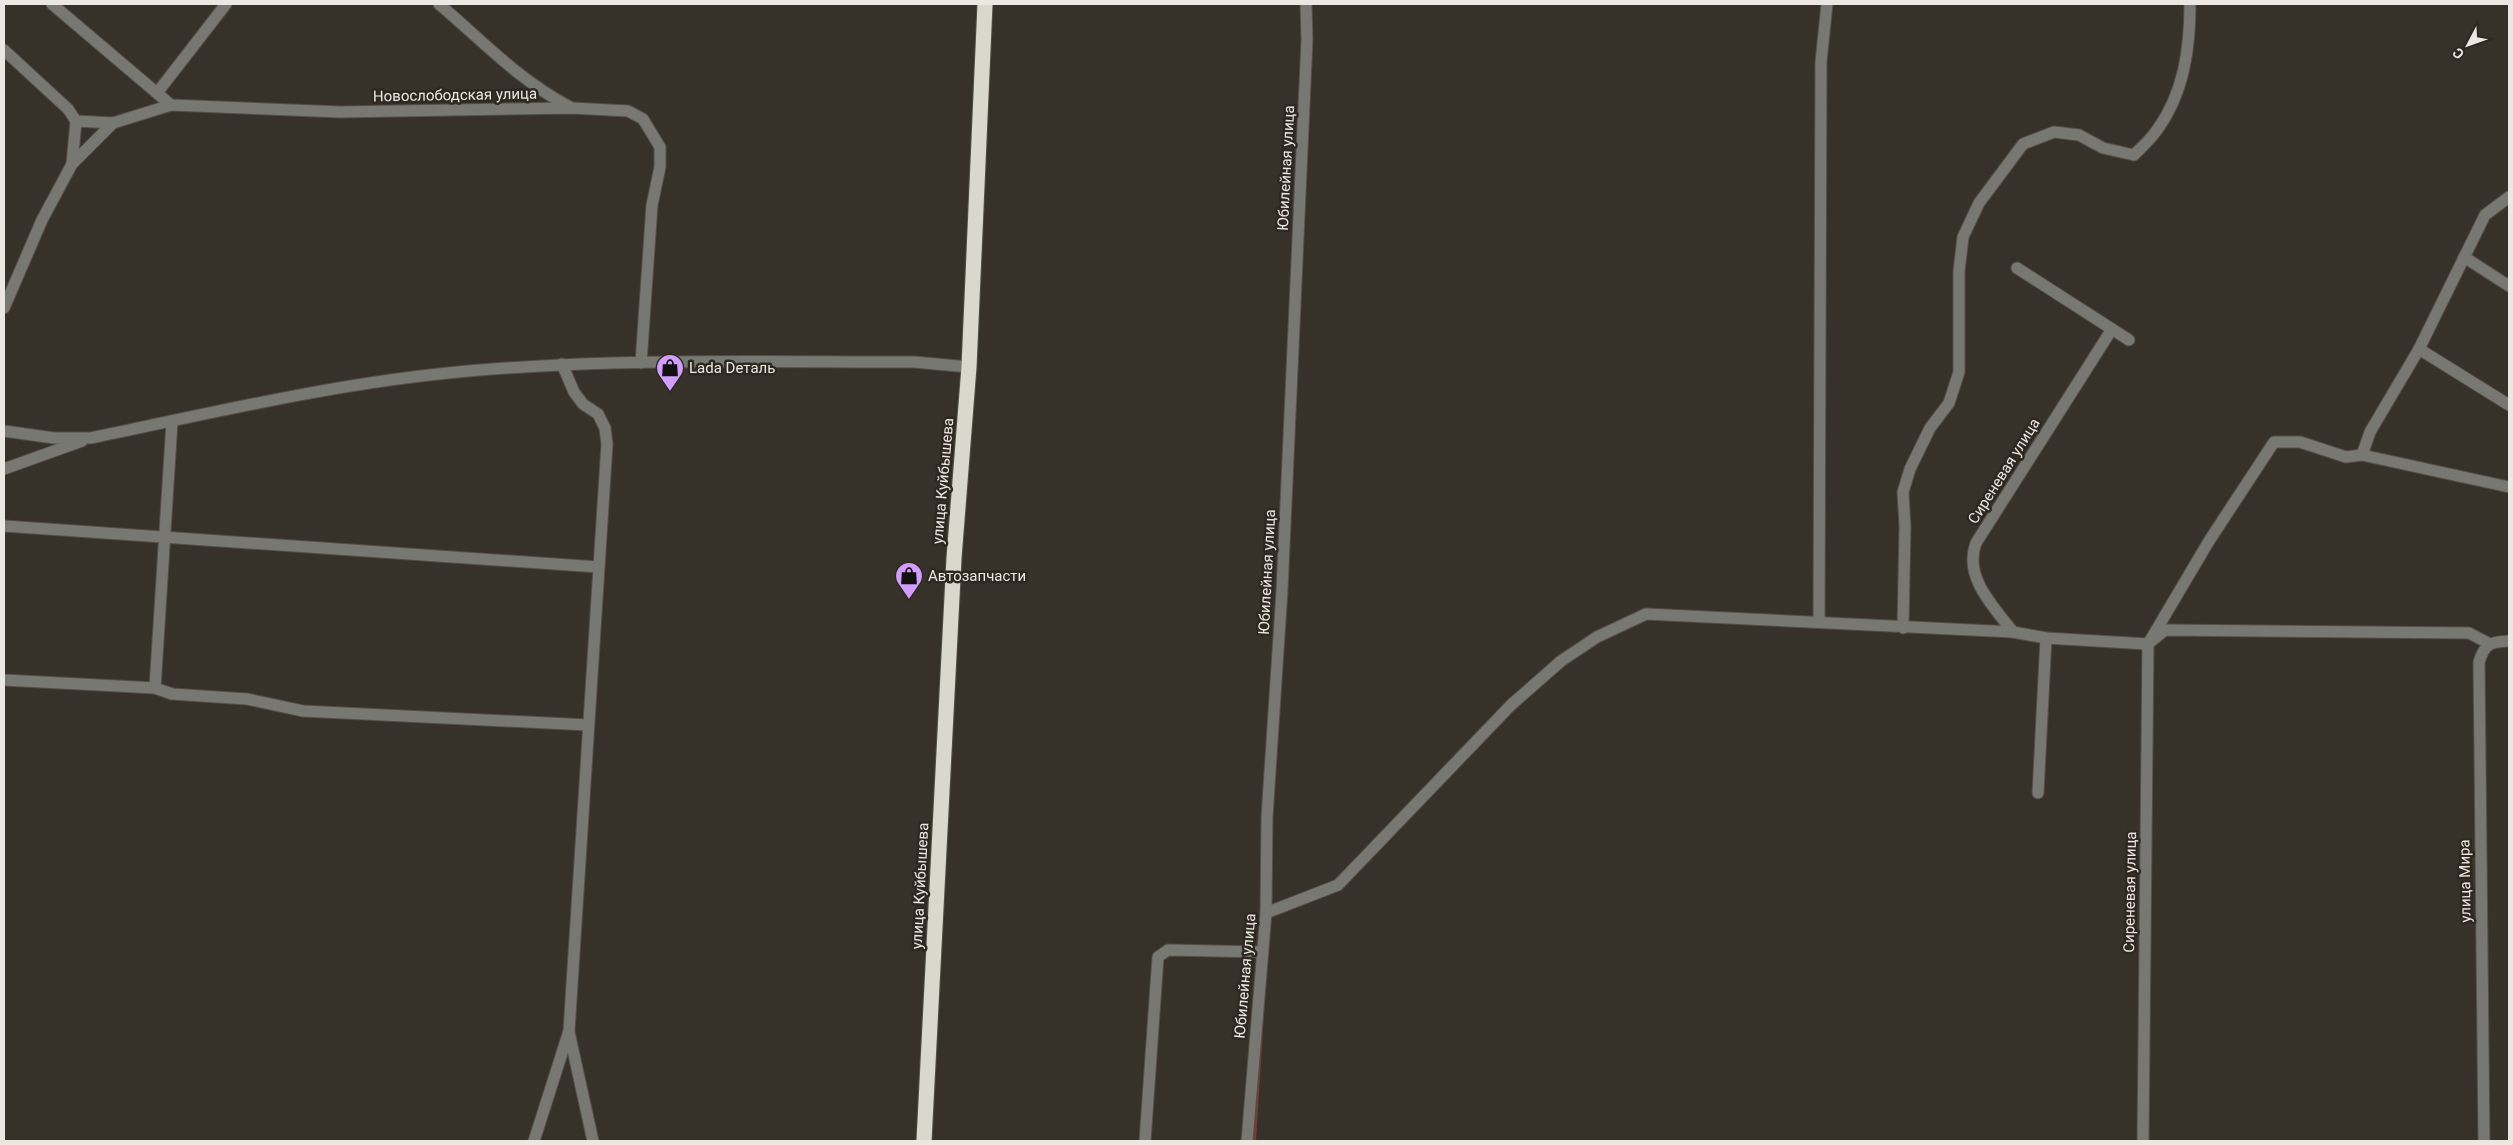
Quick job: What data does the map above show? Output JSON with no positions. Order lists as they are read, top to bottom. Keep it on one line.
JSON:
{"streets":{"highway":["улица Куйбышева"],"street":["Новослободская улица","Юбилейная улица","Сиреневая улица","улица Мира"]},"places":{"shop":["Lada Dеталь","Автозапчасти"]},"north":"bottom left"}
